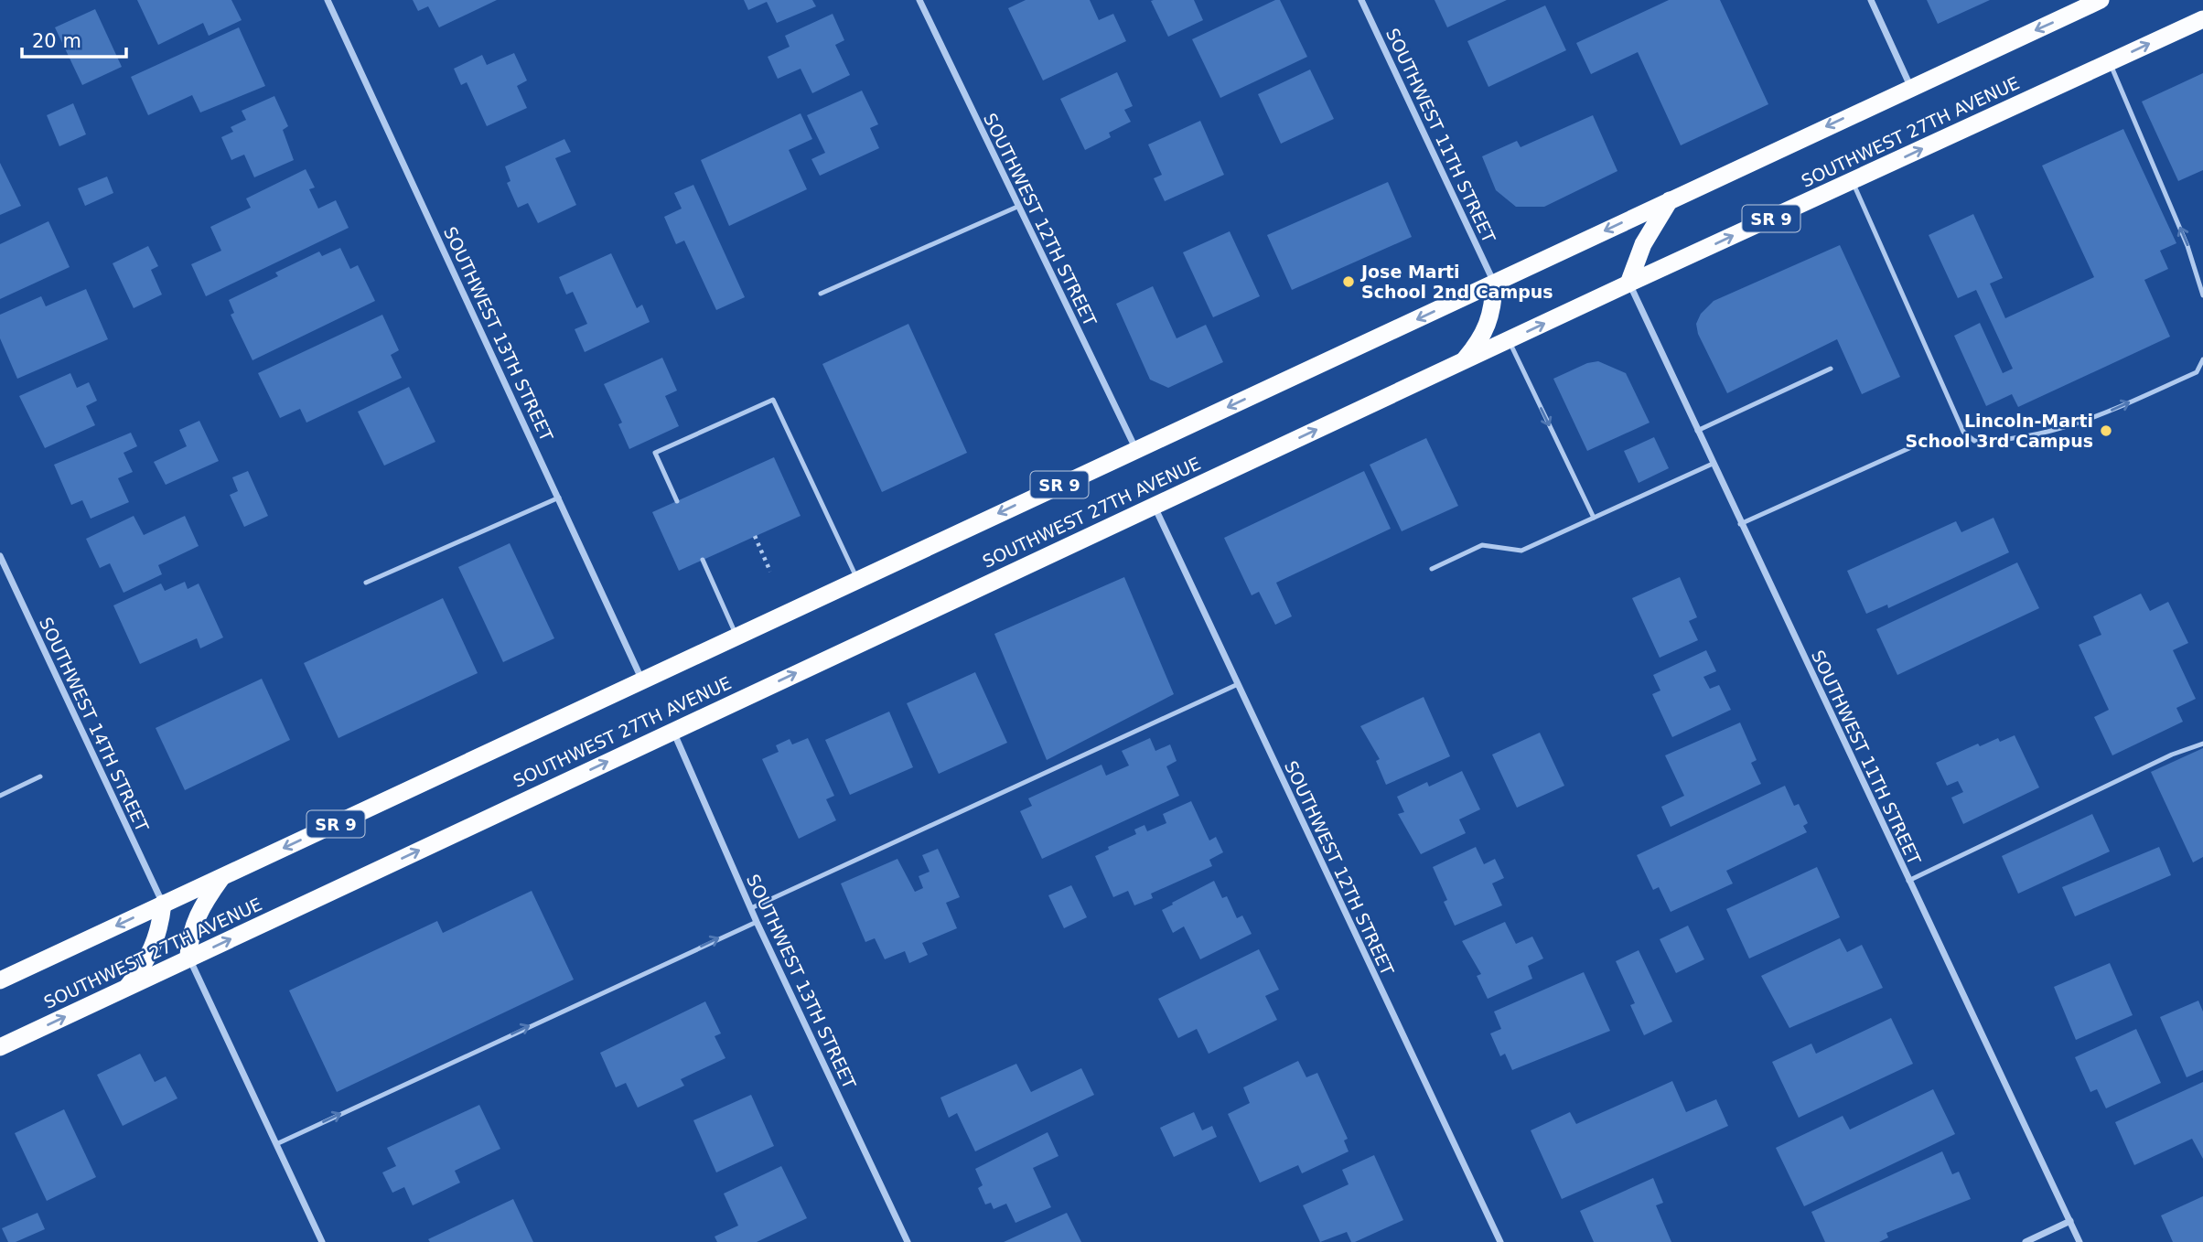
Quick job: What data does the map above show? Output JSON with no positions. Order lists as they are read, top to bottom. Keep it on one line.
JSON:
{"streets":{"highway":["SOUTHWEST 27TH AVENUE","SR 9"],"street":["SOUTHWEST 11TH STREET","SOUTHWEST 12TH STREET","SOUTHWEST 13TH STREET","SOUTHWEST 14TH STREET"]},"crossings":[["SOUTHWEST 27TH AVENUE","SOUTHWEST 11TH STREET"],["SOUTHWEST 27TH AVENUE","SOUTHWEST 12TH STREET"],["SOUTHWEST 27TH AVENUE","SOUTHWEST 13TH STREET"],["SOUTHWEST 11TH STREET","SR 9"],["SR 9","SOUTHWEST 12TH STREET"],["SR 9","SOUTHWEST 13TH STREET"],["SR 9","SOUTHWEST 14TH STREET"]],"places":["Jose Marti School 2nd Campus","Lincoln-Marti School 3rd Campus"],"scale_bar":"20 m"}
